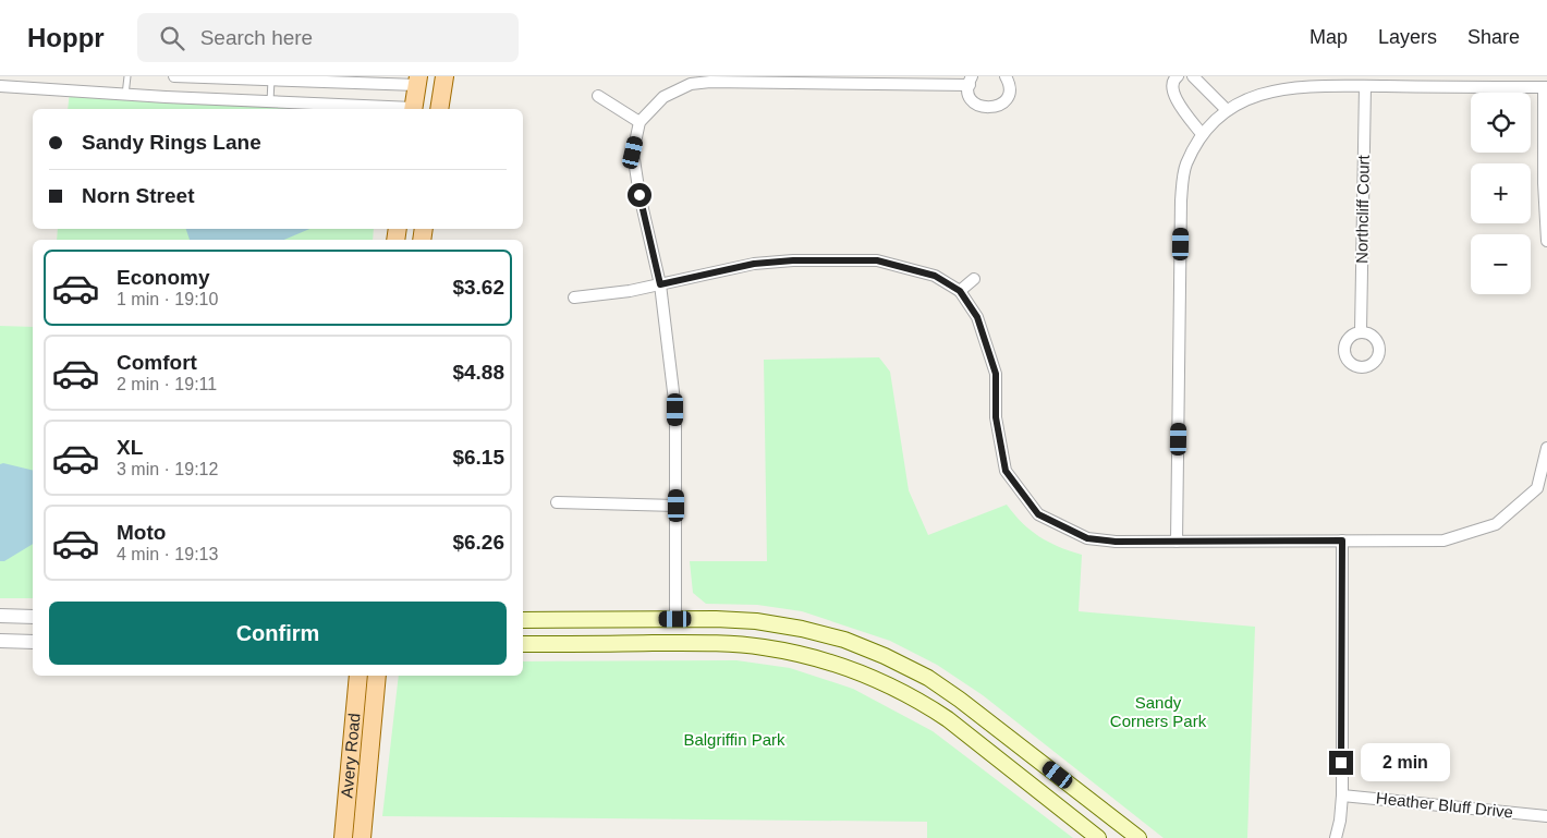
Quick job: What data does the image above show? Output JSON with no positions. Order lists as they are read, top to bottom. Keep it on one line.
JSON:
{"streets":{"main road":["Avery Road"],"street":["Northcliff Court","Heather Bluff Drive"]},"parks":["Sandy Corners Park","Balgriffin Park"],"page":{"header":"Hoppr","search":"Search here","nav":["Map","Layers","Share"],"map_buttons":["+","−"],"banner":["Sandy Rings Lane","Norn Street"],"list":[{"name":"Economy","note":"1 min · 19:10","value":"$3.62"},{"name":"Comfort","note":"2 min · 19:11","value":"$4.88"},{"name":"XL","note":"3 min · 19:12","value":"$6.15"},{"name":"Moto","note":"4 min · 19:13","value":"$6.26"}],"buttons":"Confirm","bubble":"2 min"}}
